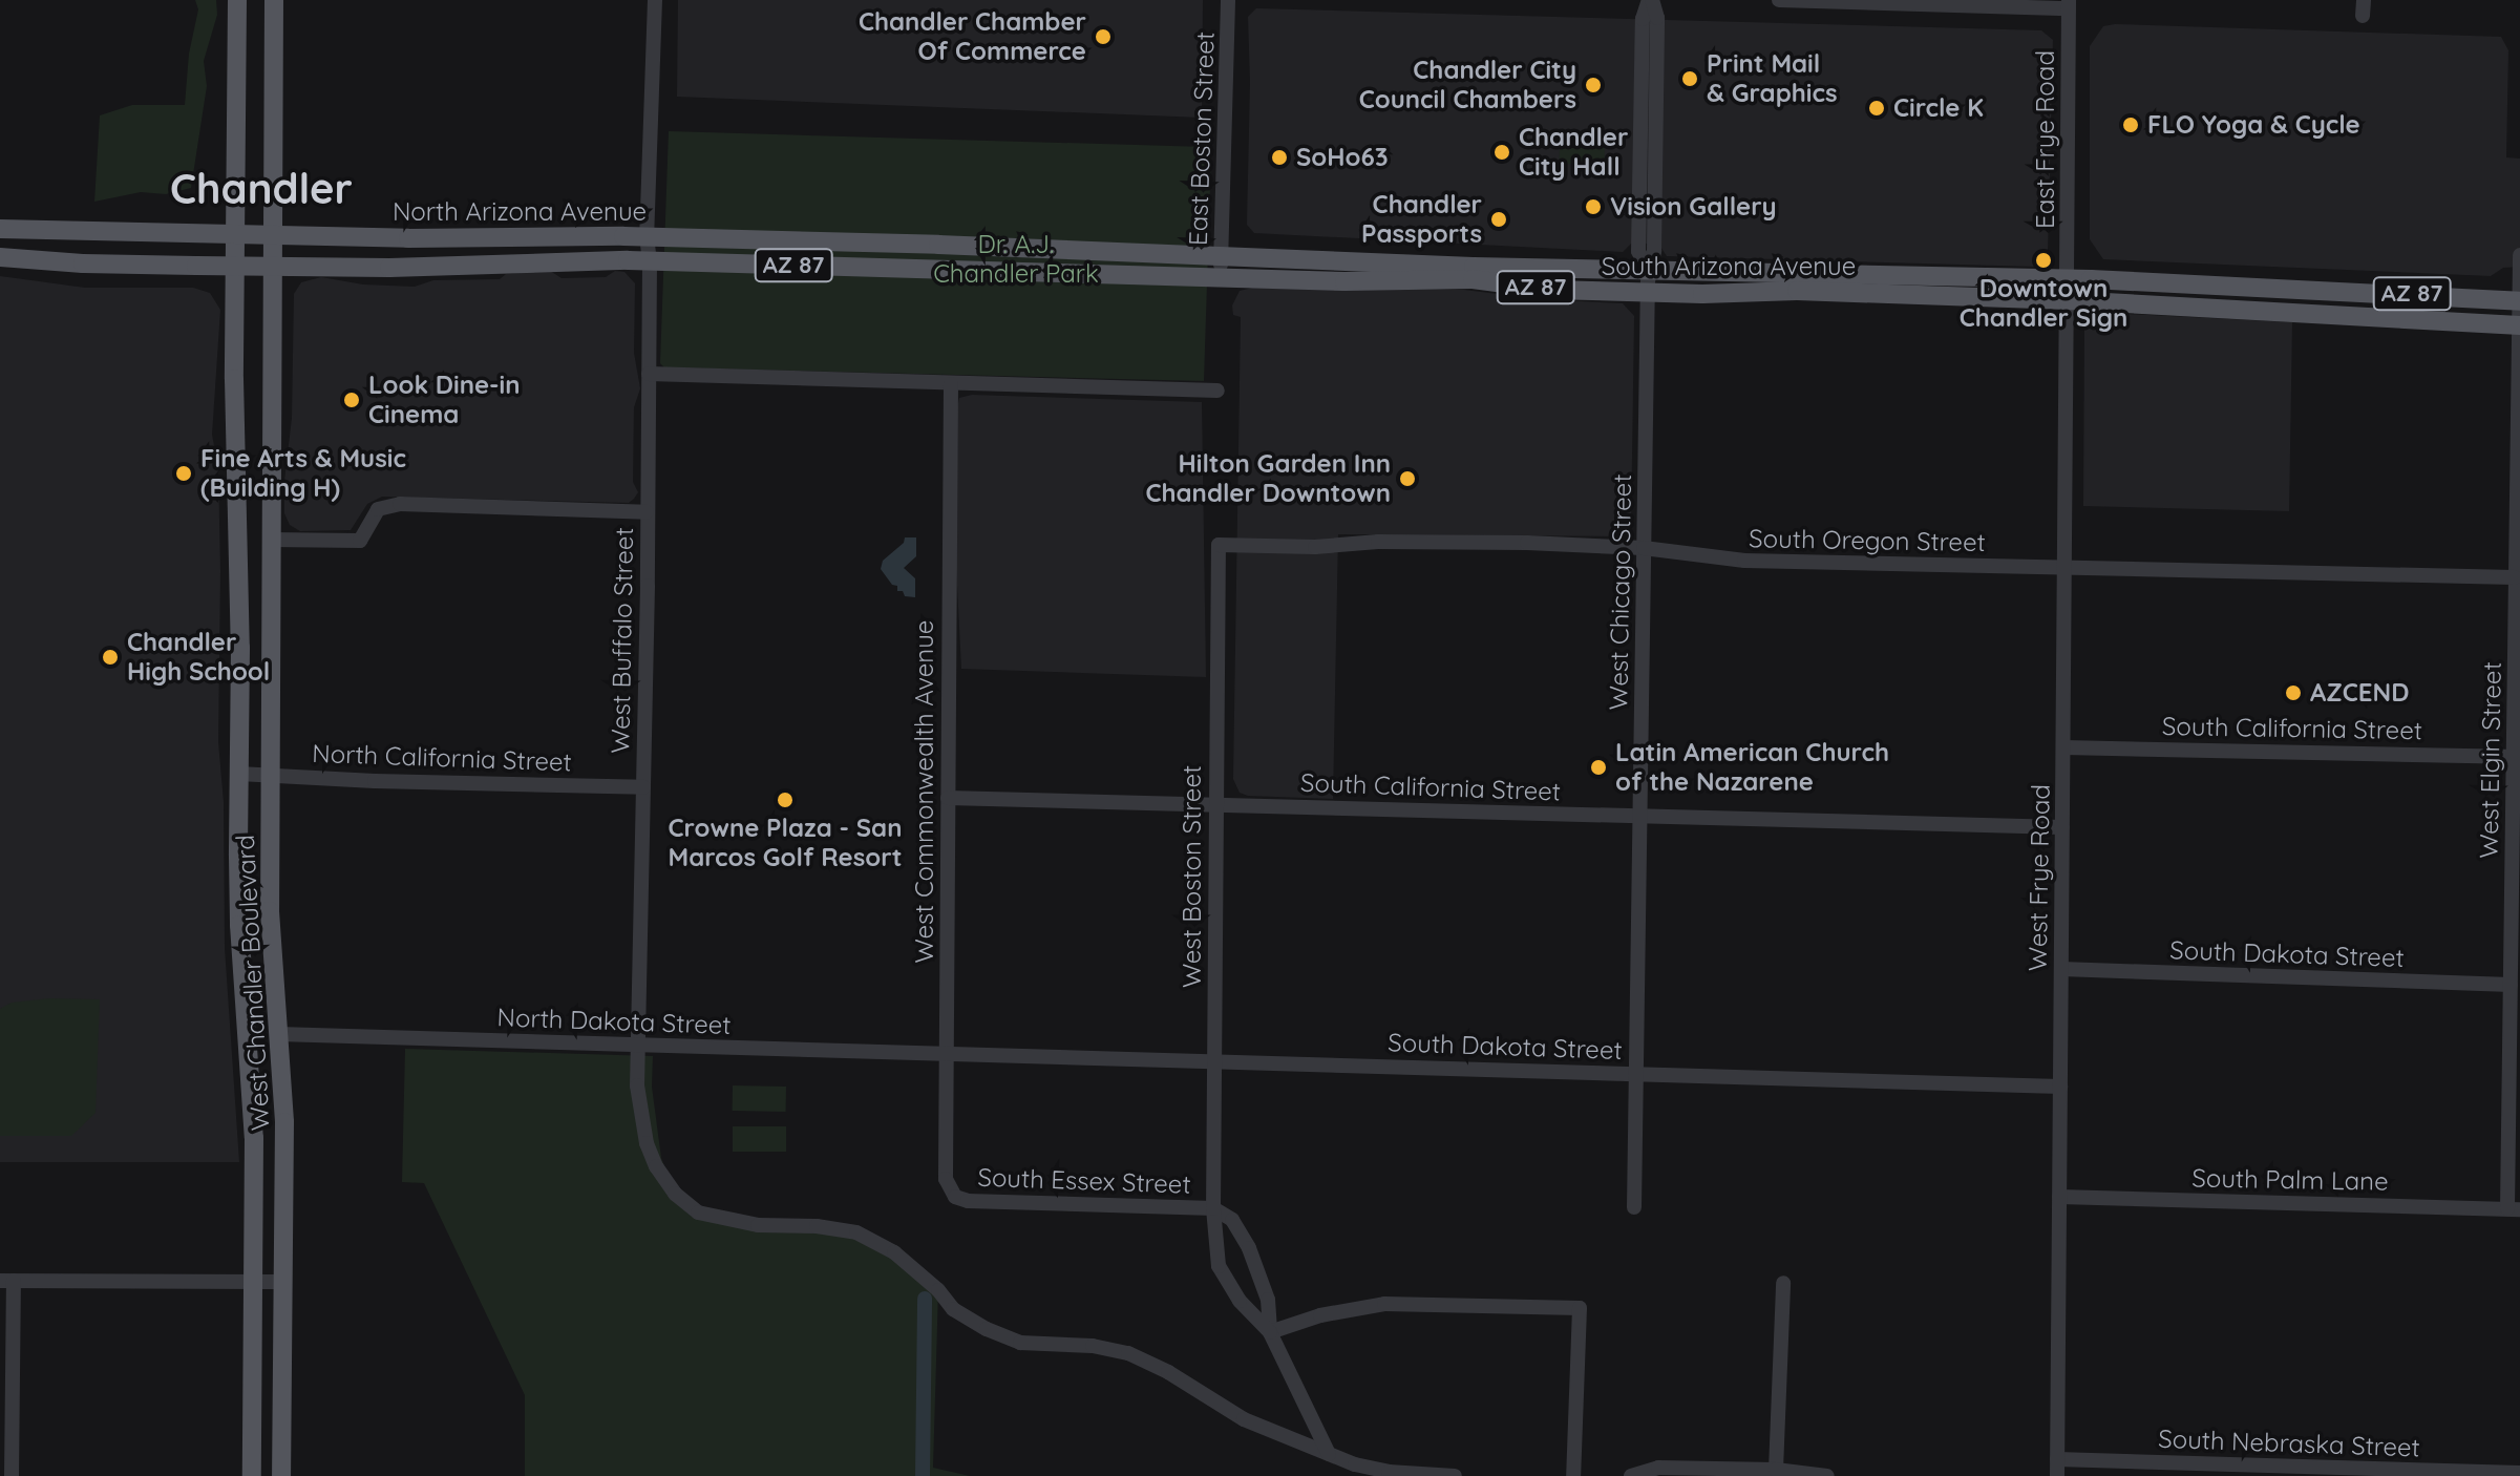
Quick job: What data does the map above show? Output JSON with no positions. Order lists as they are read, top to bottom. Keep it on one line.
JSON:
{"streets":{"main road":["North Arizona Avenue","AZ 87","South Arizona Avenue","West Chandler Boulevard"],"street":["East Boston Street","East Frye Road","South Oregon Street","West Chicago Street","West Buffalo Street","South California Street","North California Street","West Elgin Street","West Commonwealth Avenue","West Boston Street","West Frye Road","South Dakota Street","North Dakota Street","South Palm Lane","South Essex Street","South Nebraska Street"]},"crossings":[["East Boston Street","South Arizona Avenue"],["East Frye Road","South Arizona Avenue"],["East Frye Road","West Frye Road"],["North Arizona Avenue","South Arizona Avenue"],["North Arizona Avenue","West Buffalo Street"],["North Arizona Avenue","West Chandler Boulevard"],["South Arizona Avenue","West Chicago Street"],["South Arizona Avenue","West Elgin Street"],["South Arizona Avenue","West Frye Road"],["South Oregon Street","West Chicago Street"],["South Oregon Street","West Elgin Street"],["South Oregon Street","West Boston Street"],["South Oregon Street","West Frye Road"],["West Chicago Street","South California Street"],["West Chicago Street","South Dakota Street"],["West Buffalo Street","North California Street"],["West Buffalo Street","West Boston Street"],["West Buffalo Street","North Dakota Street"],["South California Street","West Elgin Street"],["South California Street","West Commonwealth Avenue"],["South California Street","West Boston Street"],["South California Street","West Frye Road"],["North California Street","West Chandler Boulevard"],["West Elgin Street","South Dakota Street"],["West Elgin Street","South Palm Lane"],["West Commonwealth Avenue","South Dakota Street"],["West Commonwealth Avenue","North Dakota Street"],["West Commonwealth Avenue","South Essex Street"],["West Boston Street","South Dakota Street"],["West Boston Street","South Essex Street"],["West Frye Road","South Dakota Street"],["West Frye Road","South Palm Lane"],["West Frye Road","South Nebraska Street"],["South Dakota Street","North Dakota Street"],["West Chandler Boulevard","North Dakota Street"]],"districts":["Chandler"],"parks":["Dr. A.J. Chandler Park"],"places":["Chandler Chamber Of Commerce","Print Mail & Graphics","Chandler City Council Chambers","Circle K","FLO Yoga & Cycle","Chandler City Hall","SoHo63","Vision Gallery","Chandler Passports","Downtown Chandler Sign","Look Dine-in Cinema","Fine Arts & Music (Building H)","Hilton Garden Inn Chandler Downtown","Chandler High School","AZCEND","Latin American Church of the Nazarene","Crowne Plaza - San Marcos Golf Resort"]}
